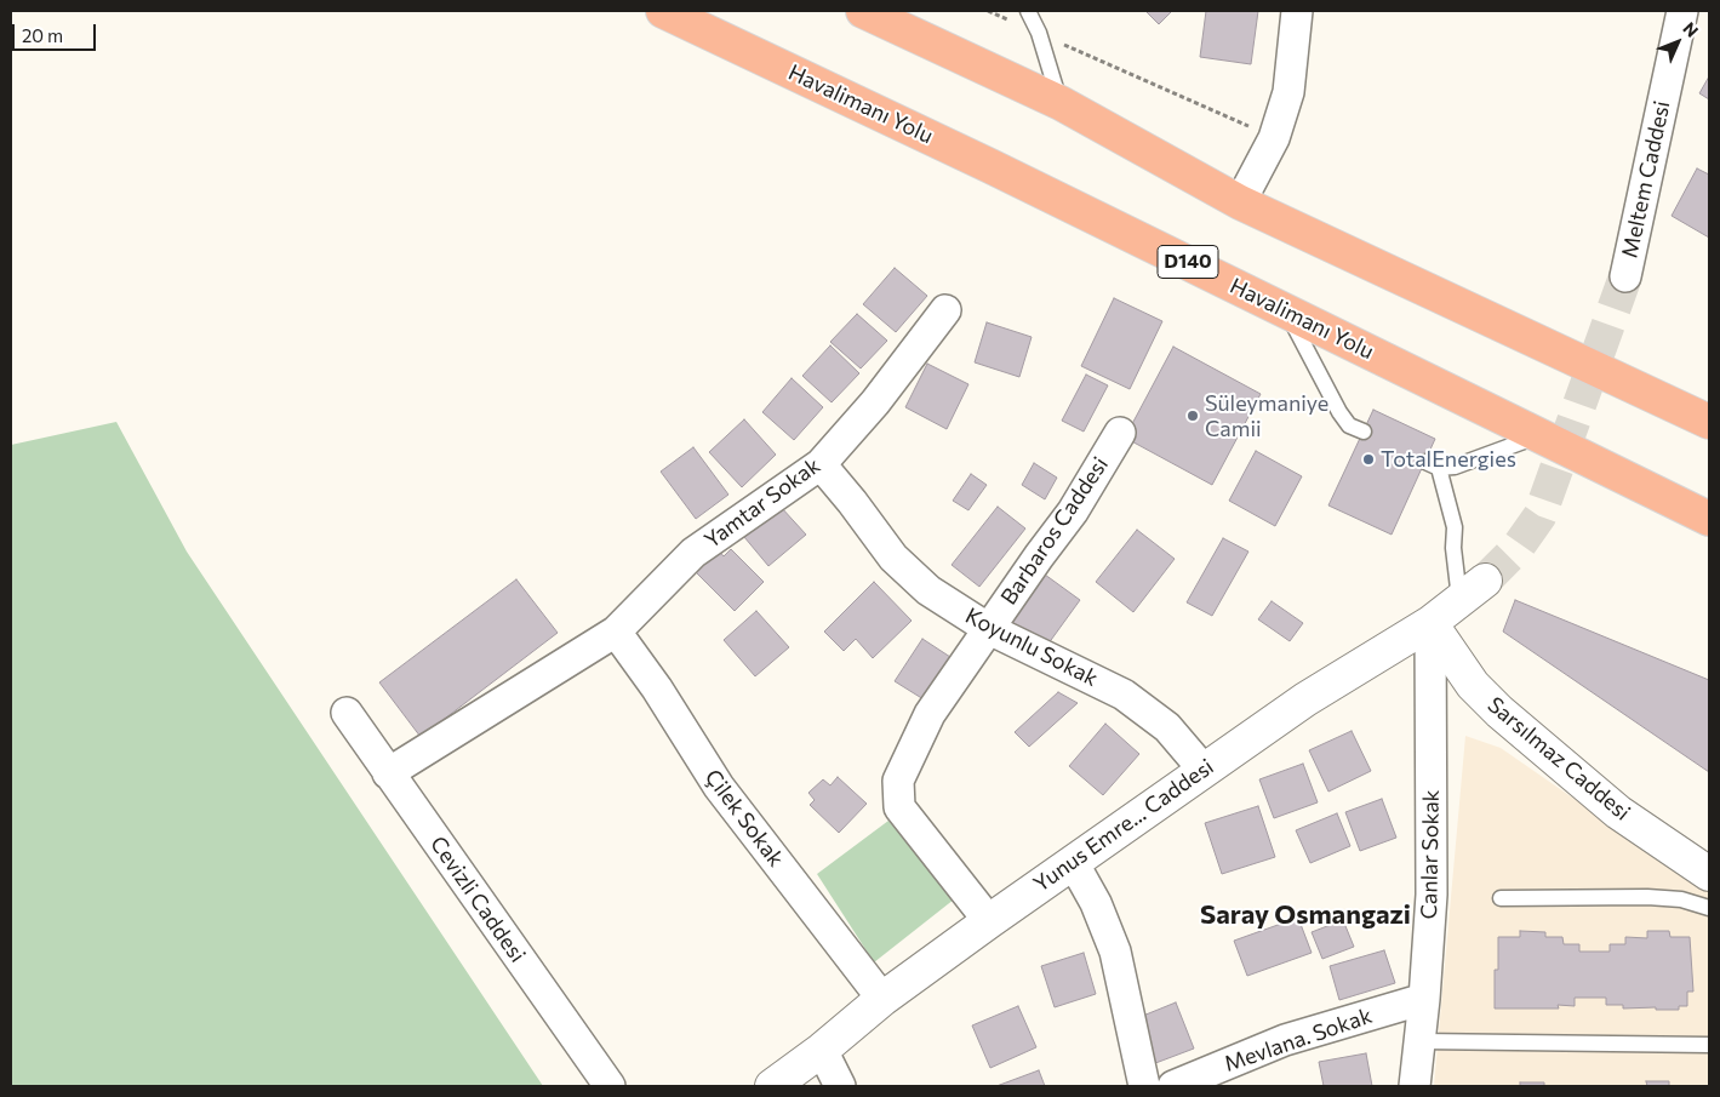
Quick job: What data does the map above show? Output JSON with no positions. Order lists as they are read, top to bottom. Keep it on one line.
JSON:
{"streets":{"highway":["Havalimanı Yolu","D140"],"street":["Meltem Caddesi","Yamtar Sokak","Barbaros Caddesi","Koyunlu Sokak","Sarsılmaz Caddesi","Çilek Sokak","Yunus Emre... Caddesi","Canlar Sokak","Cevizli Caddesi","Mevlana. Sokak"]},"crossings":[["Yamtar Sokak","Koyunlu Sokak"],["Yamtar Sokak","Çilek Sokak"],["Yamtar Sokak","Cevizli Caddesi"],["Barbaros Caddesi","Koyunlu Sokak"],["Barbaros Caddesi","Yunus Emre... Caddesi"],["Koyunlu Sokak","Yunus Emre... Caddesi"],["Sarsılmaz Caddesi","Yunus Emre... Caddesi"],["Sarsılmaz Caddesi","Canlar Sokak"],["Çilek Sokak","Yunus Emre... Caddesi"],["Yunus Emre... Caddesi","Canlar Sokak"],["Canlar Sokak","Mevlana. Sokak"]],"districts":["Saray Osmangazi"],"places":["Süleymaniye Camii","TotalEnergies"],"scale_bar":"20 m","north":"top right"}
